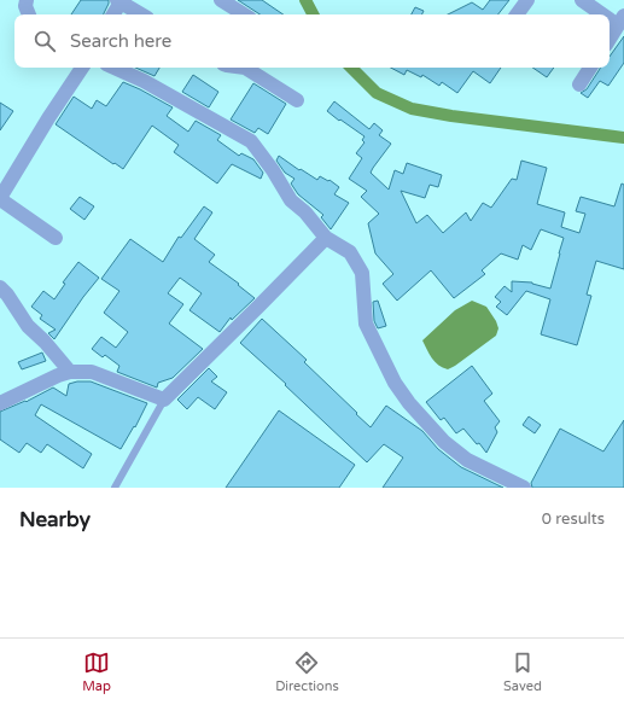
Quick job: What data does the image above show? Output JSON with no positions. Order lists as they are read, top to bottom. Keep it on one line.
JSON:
{"page":{"search":"Search here","heading":["Nearby","0 results"],"nav":["Map","Directions","Saved"]}}
